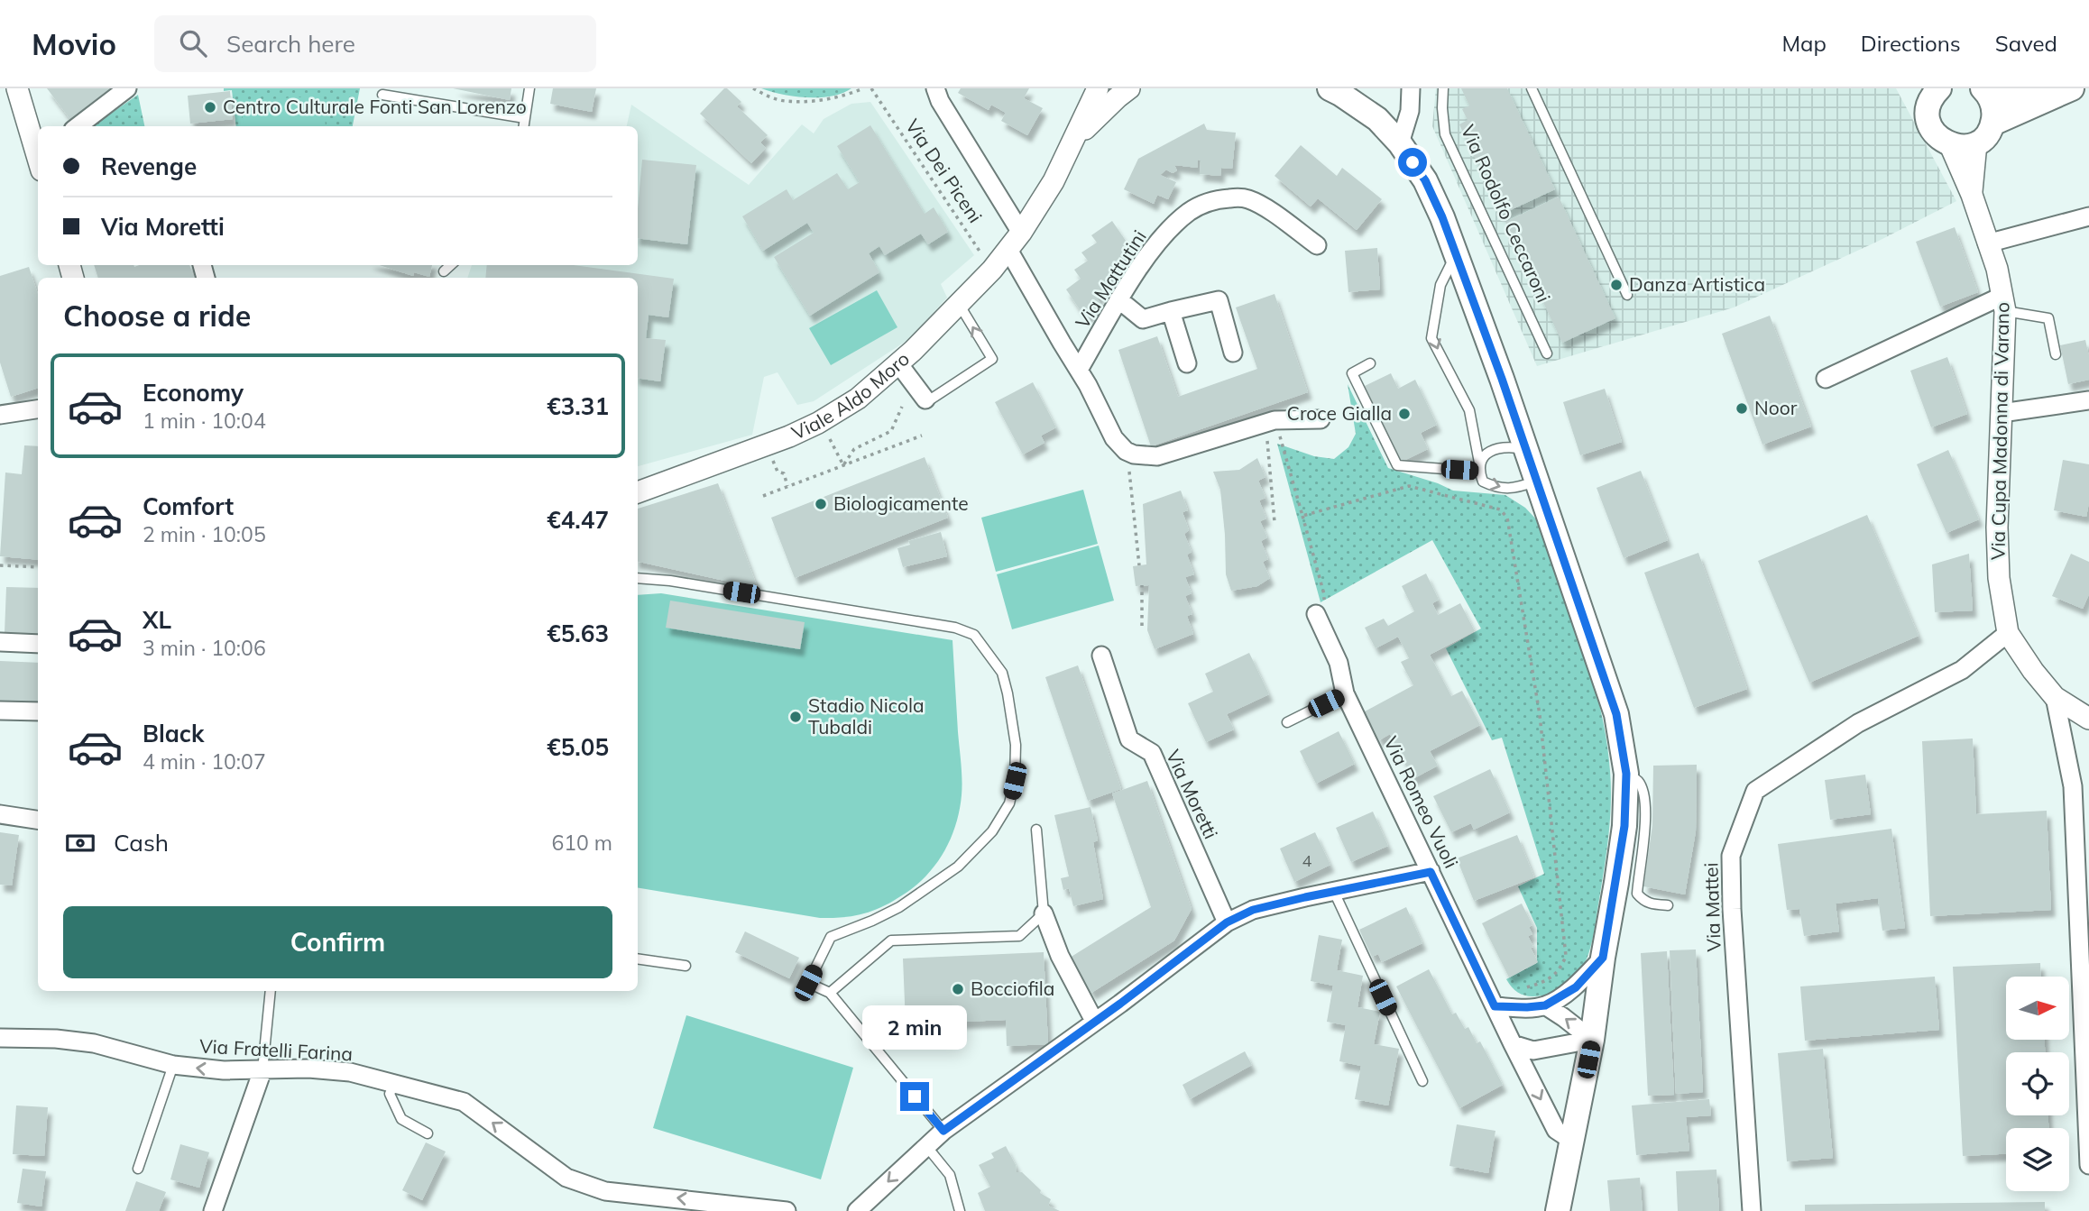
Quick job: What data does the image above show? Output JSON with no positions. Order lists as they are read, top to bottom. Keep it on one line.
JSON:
{"streets":{"street":["Via Mattutini","Viale Aldo Moro","Via Cupa Madonna di Varano","Via Moretti","Via Romeo Vuoli","Via Mattei","Via Fratelli Farina"],"lane":["Via Rodolfo Ceccaroni"],"path":["Via Dei Piceni"]},"crossings":[["Via Dei Piceni","Viale Aldo Moro"],["Via Mattutini","Viale Aldo Moro"],["Via Cupa Madonna di Varano","Via Mattei"]],"one_way":["Via Fratelli Farina"],"places":["Centro Culturale Fonti San Lorenzo","Danza Artistica","Noor","Croce Gialla","Biologicamente","Stadio Nicola Tubaldi","Bocciofila"],"house_numbers":["4"],"north":"right","page":{"header":"Movio","search":"Search here","nav":["Map","Directions","Saved"],"banner":["Revenge","Via Moretti"],"heading":"Choose a ride","list":[{"name":"Economy","note":"1 min · 10:04","value":"€3.31"},{"name":"Comfort","note":"2 min · 10:05","value":"€4.47"},{"name":"XL","note":"3 min · 10:06","value":"€5.63"},{"name":"Black","note":"4 min · 10:07","value":"€5.05"}],"pay":["Cash","610 m"],"buttons":"Confirm","bubble":"2 min"}}
